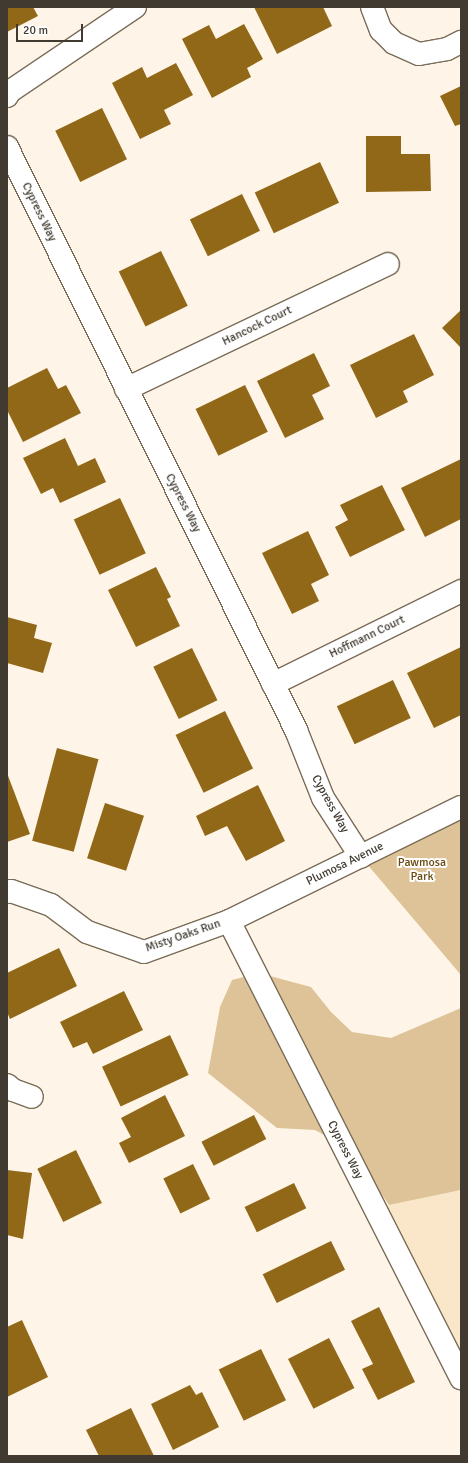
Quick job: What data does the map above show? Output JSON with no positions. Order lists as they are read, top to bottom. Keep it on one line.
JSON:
{"streets":{"street":["Cypress Way","Hancock Court","Hoffmann Court","Plumosa Avenue","Misty Oaks Run"]},"crossings":[["Cypress Way","Hancock Court"],["Cypress Way","Hoffmann Court"],["Cypress Way","Plumosa Avenue"],["Cypress Way","Misty Oaks Run"],["Plumosa Avenue","Misty Oaks Run"]],"parks":["Pawmosa Park"],"scale_bar":"20 m"}
